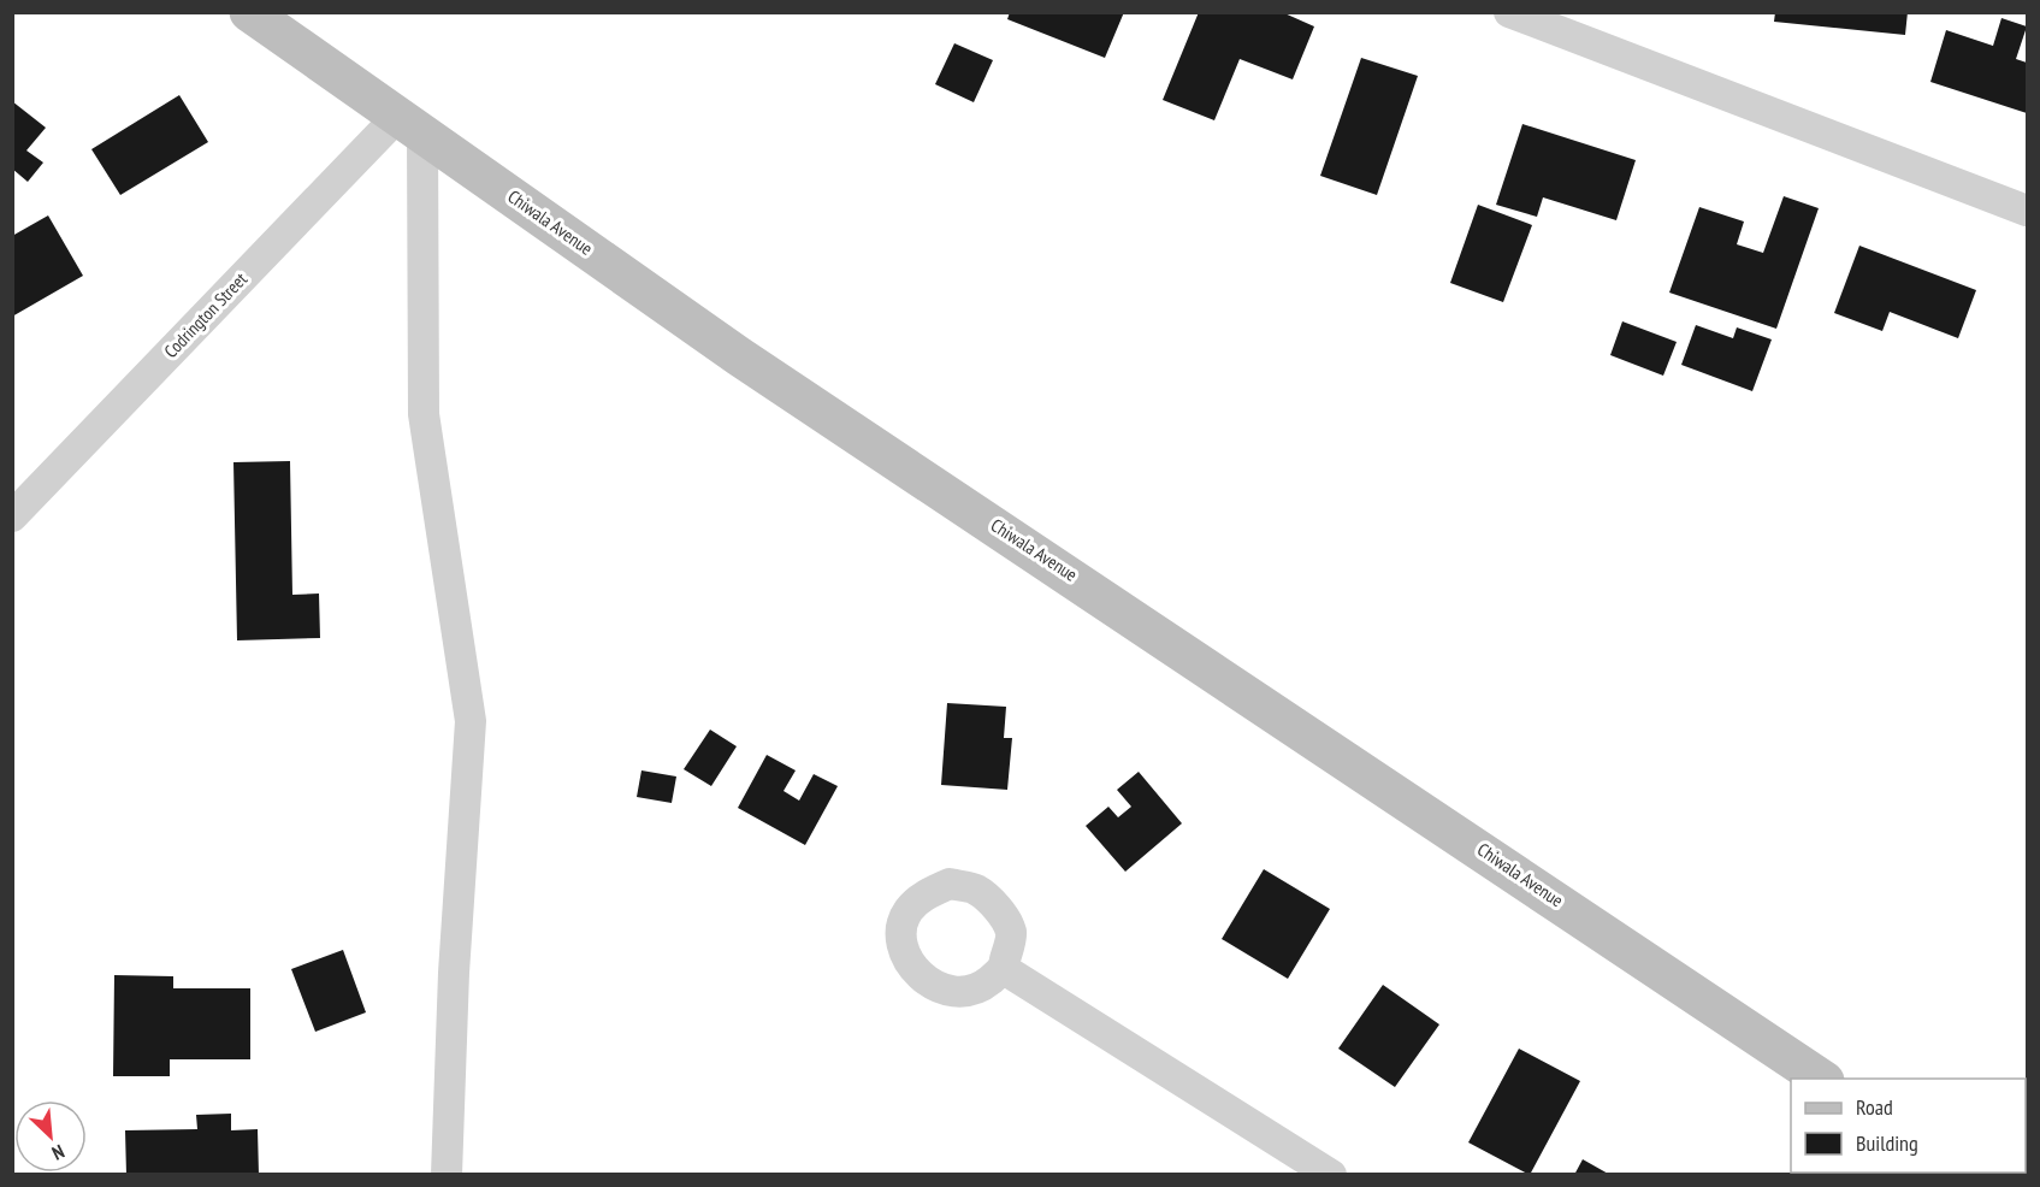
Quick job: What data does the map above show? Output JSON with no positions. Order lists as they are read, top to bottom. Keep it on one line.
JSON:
{"streets":{"main road":["Chiwala Avenue"],"street":["Codrington Street"]},"crossings":[["Chiwala Avenue","Codrington Street"]],"legend":["Road","Building"],"north":"bottom right"}
